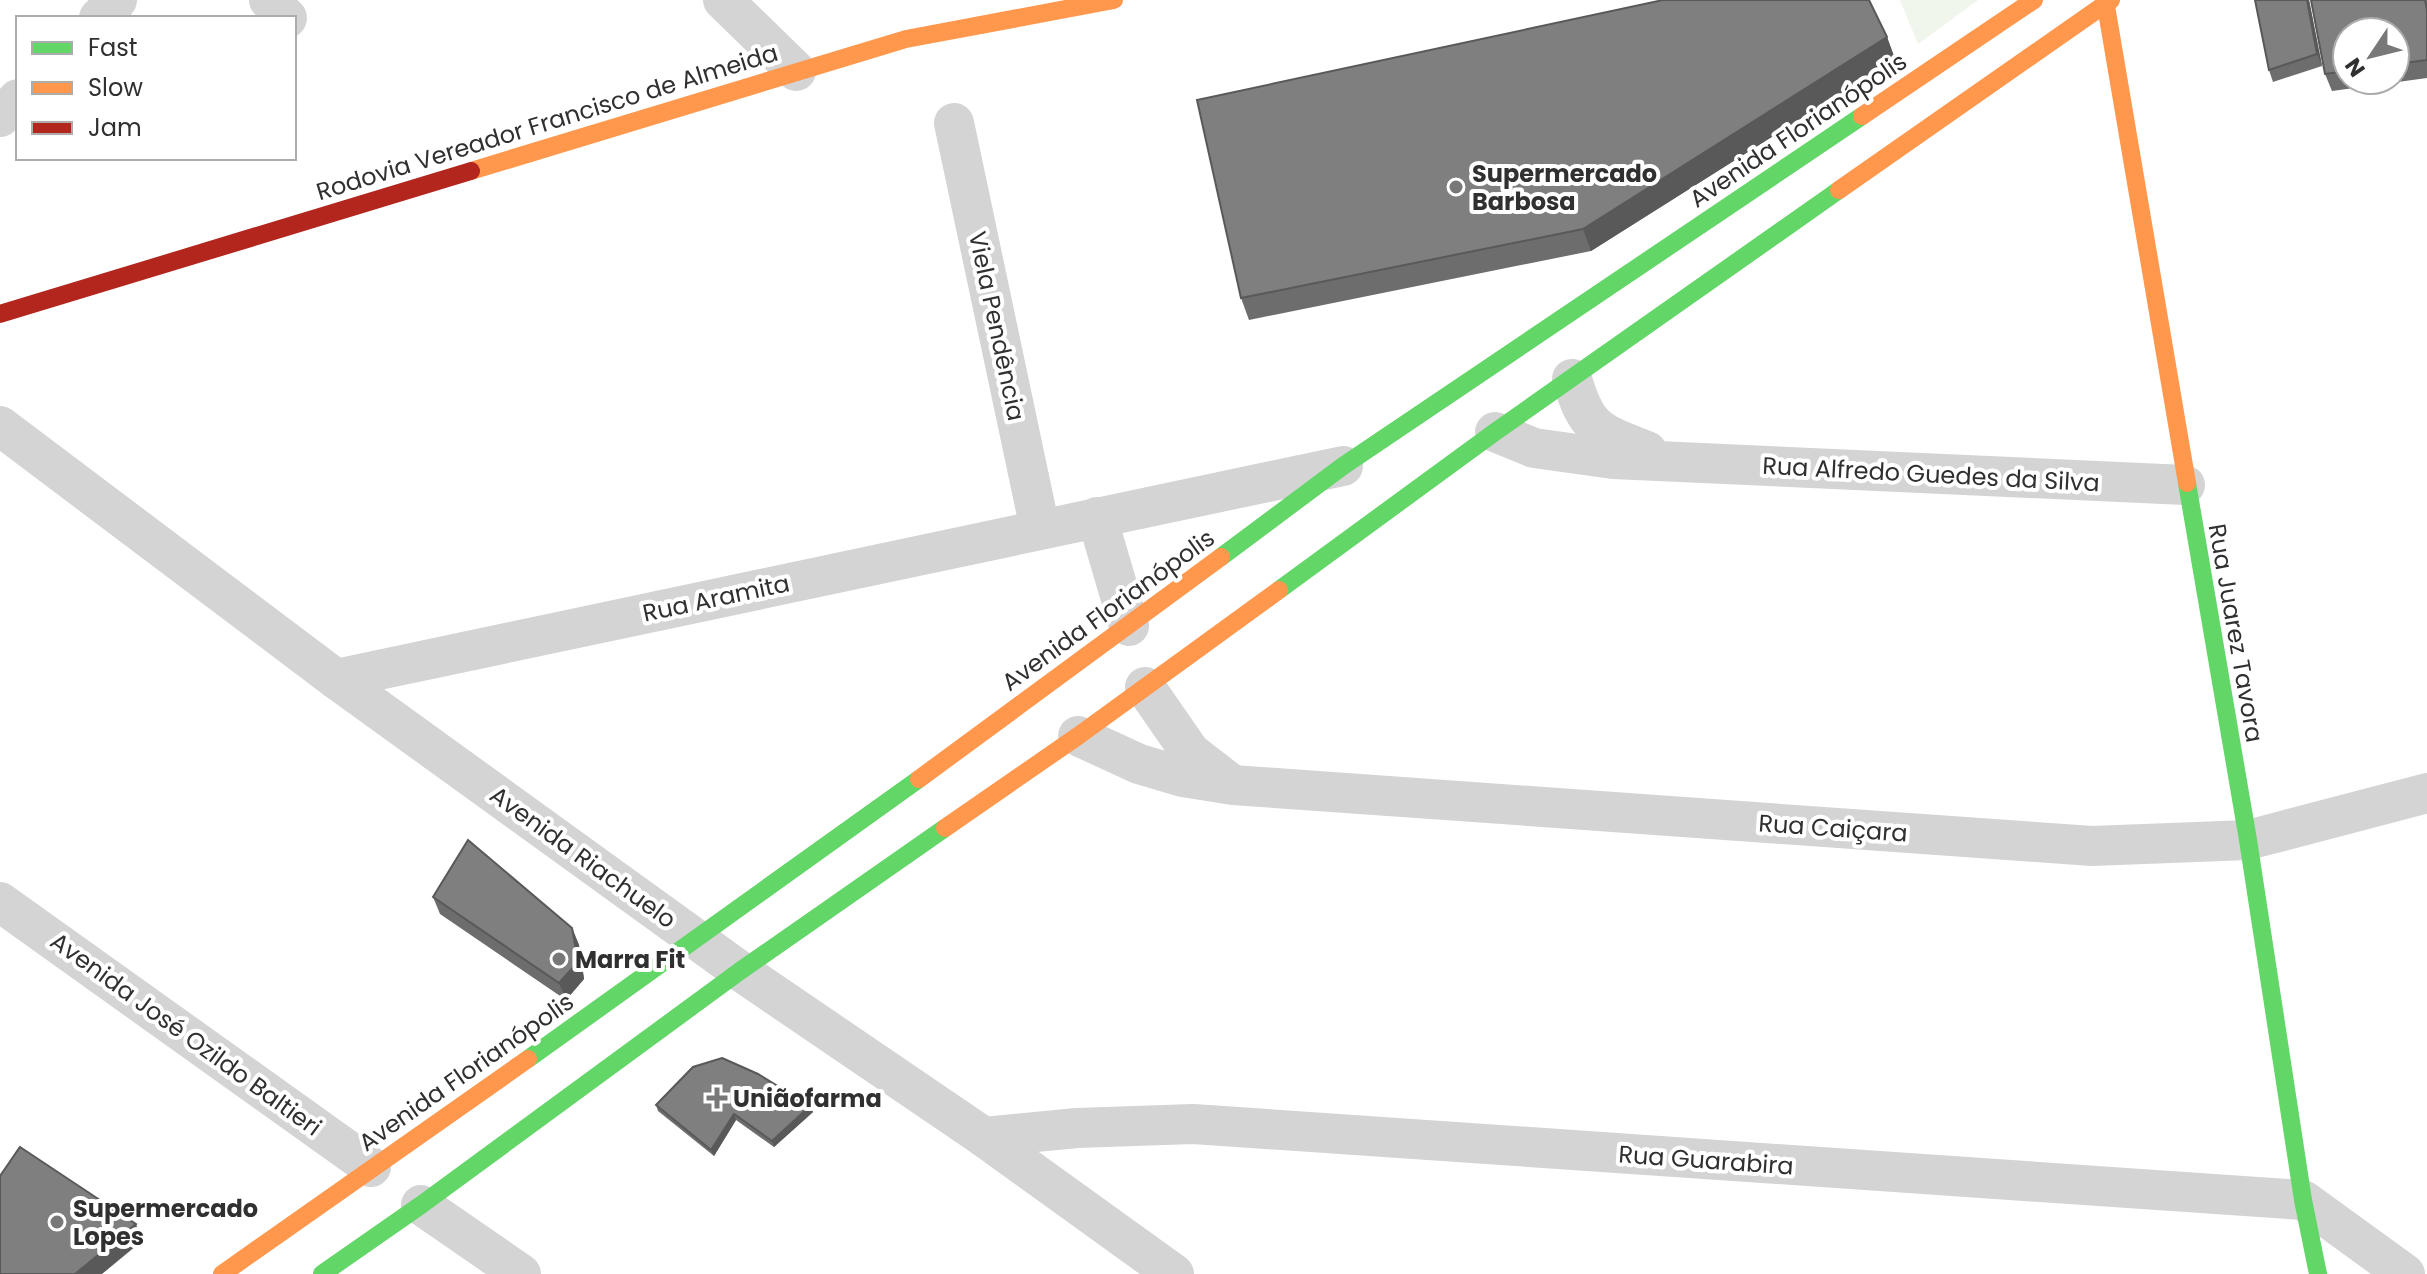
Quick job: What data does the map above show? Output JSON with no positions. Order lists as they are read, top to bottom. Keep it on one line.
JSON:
{"streets":{"street":["Rodovia Vereador Francisco de Almeida","Avenida Florianópolis","Viela Pendência","Rua Alfredo Guedes da Silva","Rua Aramita","Rua Juarez Tavora","Rua Caiçara","Avenida Riachuelo","Avenida José Ozildo Baltieri","Rua Guarabira"]},"crossings":[["Avenida Florianópolis","Rua Aramita"],["Avenida Florianópolis","Avenida Riachuelo"],["Avenida Florianópolis","Avenida José Ozildo Baltieri"],["Viela Pendência","Rua Aramita"],["Rua Alfredo Guedes da Silva","Rua Juarez Tavora"],["Rua Aramita","Avenida Riachuelo"],["Rua Juarez Tavora","Rua Caiçara"],["Rua Juarez Tavora","Rua Guarabira"],["Avenida Riachuelo","Rua Guarabira"]],"places":{"other":["Supermercado Barbosa","Marra Fit","Supermercado Lopes"],"health":["Uniãofarma"]},"legend":["Fast","Slow","Jam"],"north":"bottom left"}
